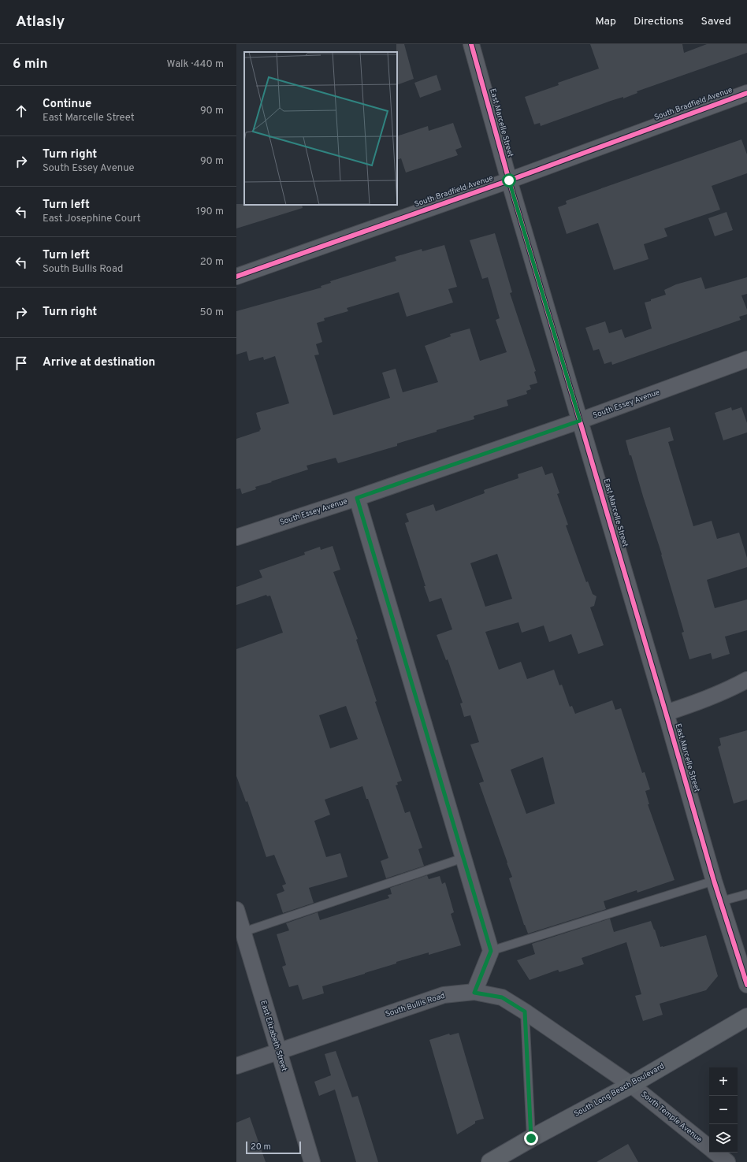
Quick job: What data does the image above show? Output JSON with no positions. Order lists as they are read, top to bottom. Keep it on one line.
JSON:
{"streets":{"main road":["South Long Beach Boulevard"],"street":["South Bradfield Avenue","East Marcelle Street","South Essey Avenue","South Bullis Road","East Elizabeth Street","South Temple Avenue"]},"crossings":[["South Bradfield Avenue","East Marcelle Street"],["East Marcelle Street","South Essey Avenue"],["South Bullis Road","East Elizabeth Street"],["South Bullis Road","South Long Beach Boulevard"],["South Bullis Road","South Temple Avenue"],["South Long Beach Boulevard","South Temple Avenue"]],"scale_bar":"20 m","page":{"header":"Atlasly","nav":["Map","Directions","Saved"],"heading":["6 min","Walk · 440 m"],"list":[["Continue","East Marcelle Street","90 m"],["Turn right","South Essey Avenue","90 m"],["Turn left","East Josephine Court","190 m"],["Turn left","South Bullis Road","20 m"],["Turn right","50 m"],"Arrive at destination"],"map_buttons":["+","−"],"scale":"20 m"}}
